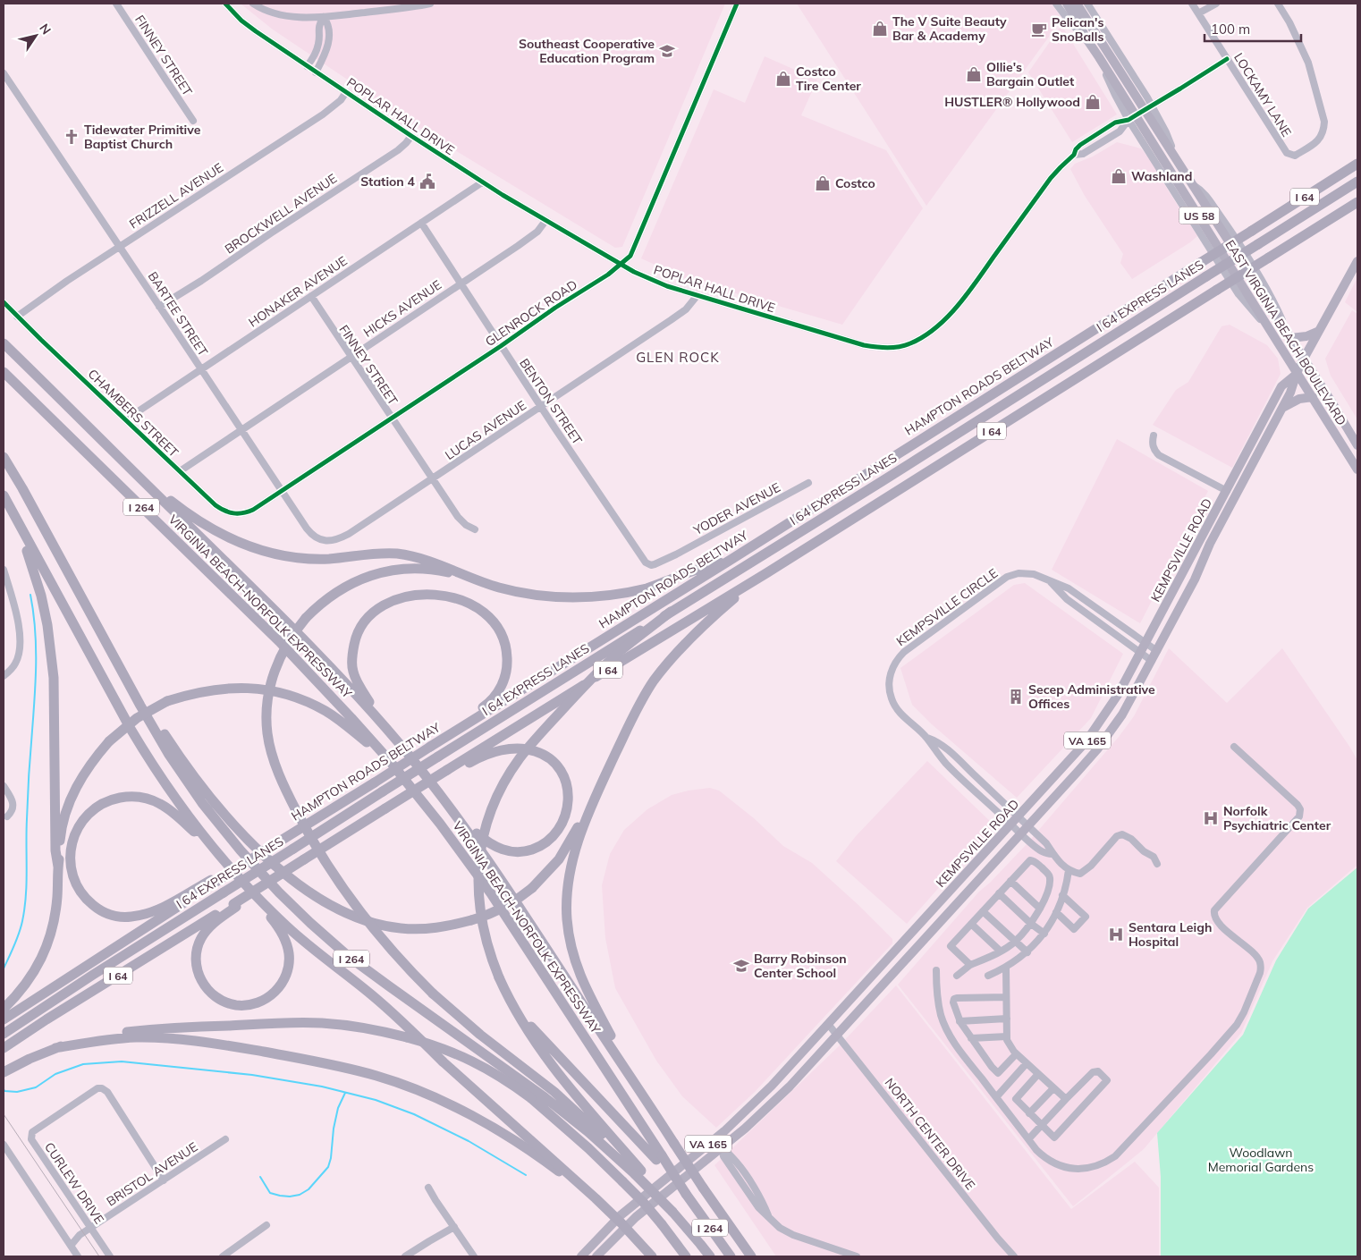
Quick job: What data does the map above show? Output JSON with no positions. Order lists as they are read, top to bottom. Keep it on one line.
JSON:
{"streets":{"highway":["I 64","I 64 EXPRESS LANES","HAMPTON ROADS BELTWAY","I 264","VIRGINIA BEACH-NORFOLK EXPRESSWAY"],"main road":["US 58","EAST VIRGINIA BEACH BOULEVARD","KEMPSVILLE ROAD","VA 165"],"street":["FINNEY STREET","LOCKAMY LANE","POPLAR HALL DRIVE","FRIZZELL AVENUE","BROCKWELL AVENUE","HONAKER AVENUE","HICKS AVENUE","GLENROCK ROAD","BARTEE STREET","BENTON STREET","CHAMBERS STREET","LUCAS AVENUE","YODER AVENUE","KEMPSVILLE CIRCLE","NORTH CENTER DRIVE","BRISTOL AVENUE","CURLEW DRIVE"]},"crossings":[["FINNEY STREET","HONAKER AVENUE"],["FINNEY STREET","HICKS AVENUE"],["FINNEY STREET","GLENROCK ROAD"],["FINNEY STREET","LUCAS AVENUE"],["LOCKAMY LANE","POPLAR HALL DRIVE"],["POPLAR HALL DRIVE","FRIZZELL AVENUE"],["POPLAR HALL DRIVE","BROCKWELL AVENUE"],["POPLAR HALL DRIVE","HONAKER AVENUE"],["POPLAR HALL DRIVE","HICKS AVENUE"],["POPLAR HALL DRIVE","GLENROCK ROAD"],["POPLAR HALL DRIVE","EAST VIRGINIA BEACH BOULEVARD"],["POPLAR HALL DRIVE","LUCAS AVENUE"],["FRIZZELL AVENUE","BARTEE STREET"],["FRIZZELL AVENUE","CHAMBERS STREET"],["I 64","HAMPTON ROADS BELTWAY"],["BROCKWELL AVENUE","BARTEE STREET"],["HONAKER AVENUE","BARTEE STREET"],["HONAKER AVENUE","BENTON STREET"],["HONAKER AVENUE","CHAMBERS STREET"],["HICKS AVENUE","BARTEE STREET"],["HICKS AVENUE","BENTON STREET"],["HICKS AVENUE","CHAMBERS STREET"],["GLENROCK ROAD","BARTEE STREET"],["GLENROCK ROAD","BENTON STREET"],["GLENROCK ROAD","CHAMBERS STREET"],["BARTEE STREET","LUCAS AVENUE"],["EAST VIRGINIA BEACH BOULEVARD","KEMPSVILLE ROAD"],["BENTON STREET","LUCAS AVENUE"],["BENTON STREET","YODER AVENUE"],["KEMPSVILLE ROAD","KEMPSVILLE CIRCLE"],["KEMPSVILLE ROAD","NORTH CENTER DRIVE"],["BRISTOL AVENUE","CURLEW DRIVE"]],"districts":["GLEN ROCK"],"parks":["Woodlawn Memorial Gardens"],"places":{"shop":["The V Suite Beauty Bar & Academy","Ollie's Bargain Outlet","Costco Tire Center","HUSTLER® Hollywood","Washland","Costco"],"cafe":["Pelican's SnoBalls"],"school or university":["Southeast Cooperative Education Program","Barry Robinson Center School"],"church":["Tidewater Primitive Baptist Church"],"public building":["Station 4"],"building":["Secep Administrative Offices"],"hospital":["Norfolk Psychiatric Center","Sentara Leigh Hospital"]},"scale_bar":"100 m","north":"top right"}
